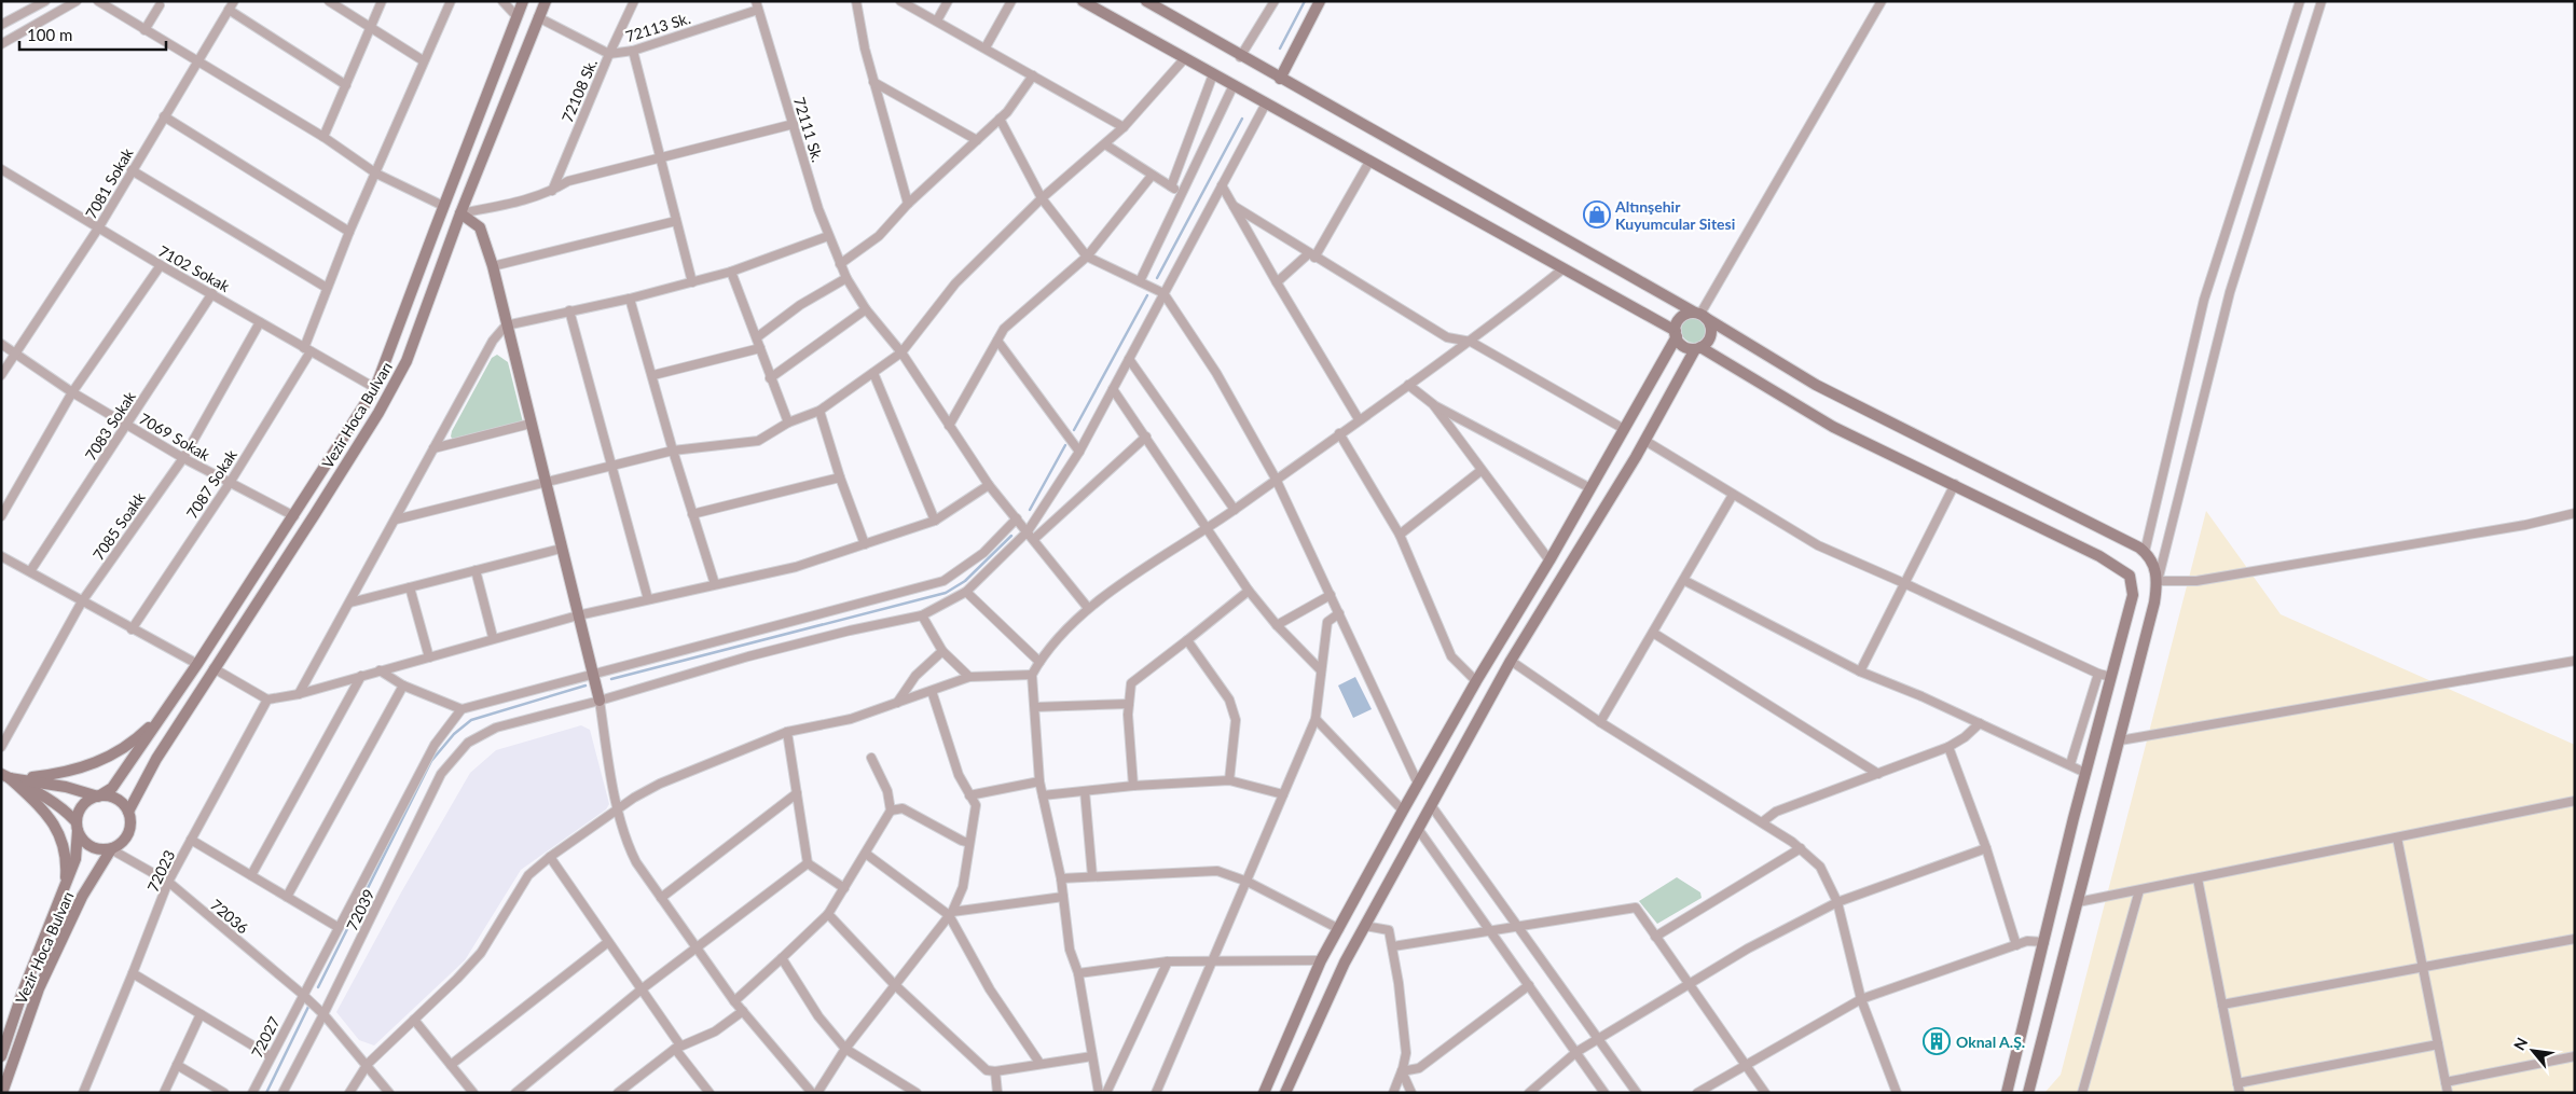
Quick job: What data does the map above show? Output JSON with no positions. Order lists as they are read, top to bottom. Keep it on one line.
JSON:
{"streets":{"main road":["Vezir Hoca Bulvarı"],"street":["72113 Sk.","72108 Sk.","72111 Sk.","7081 Sokak","7102 Sokak","7083 Sokak","7069 Sokak","7087 Sokak","7085 Soakk","72023","72039","72036","72027"]},"crossings":[["72113 Sk.","72108 Sk."],["72113 Sk.","72111 Sk."],["72113 Sk.","Vezir Hoca Bulvarı"],["72111 Sk.","72039"],["7081 Sokak","7102 Sokak"],["7081 Sokak","7069 Sokak"],["7102 Sokak","Vezir Hoca Bulvarı"],["7102 Sokak","7083 Sokak"],["7102 Sokak","7087 Sokak"],["7102 Sokak","7085 Soakk"],["Vezir Hoca Bulvarı","7069 Sokak"],["Vezir Hoca Bulvarı","72036"],["7083 Sokak","7069 Sokak"],["7069 Sokak","7087 Sokak"],["7069 Sokak","7085 Soakk"],["72023","72036"],["72039","72036"],["72036","72027"]],"places":{"shop":["Altınşehir Kuyumcular Sitesi"],"building":["Oknal A.Ş."]},"scale_bar":"100 m","north":"top left"}
